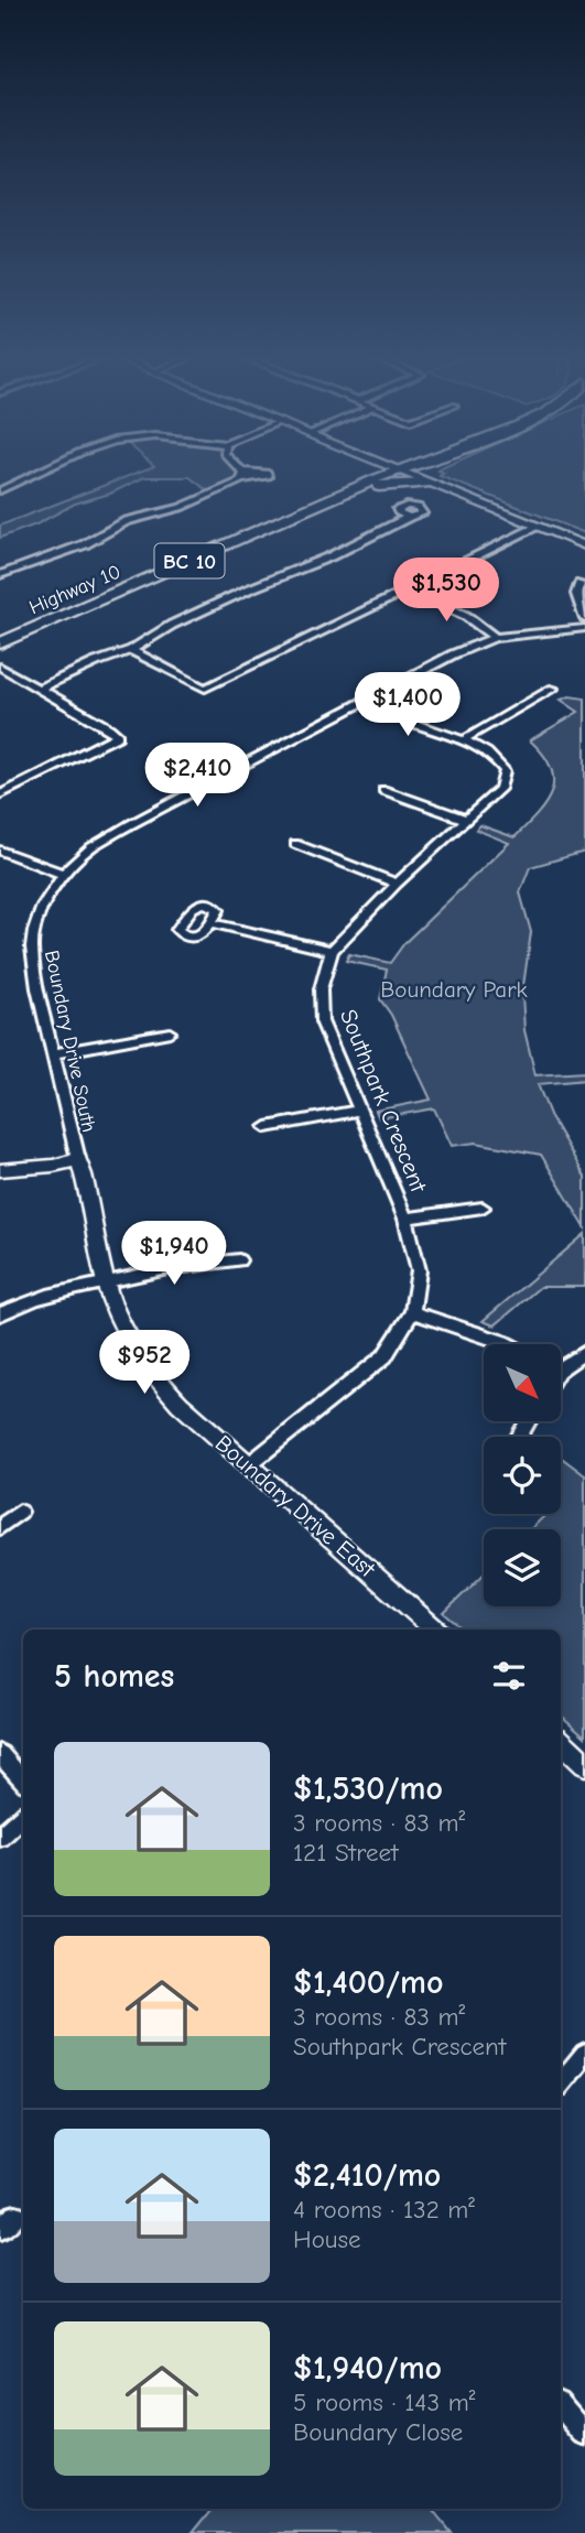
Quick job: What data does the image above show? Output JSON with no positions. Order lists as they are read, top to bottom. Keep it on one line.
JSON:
{"streets":{"highway":["BC 10","Highway 10"],"street":["Boundary Drive South","Southpark Crescent","Boundary Drive East"]},"crossings":[["Boundary Drive South","Southpark Crescent"],["Boundary Drive South","Boundary Drive East"],["Southpark Crescent","Boundary Drive East"]],"parks":["Boundary Park"],"north":"bottom right","page":{"price":["$1,530","$1,400","$2,410","$1,940","$952"],"heading":"5 homes","list":[{"name":"$1,530/mo","note":"3 rooms · 83 m² · 121 Street"},{"name":"$1,400/mo","note":"3 rooms · 83 m² · Southpark Crescent"},{"name":"$2,410/mo","note":"4 rooms · 132 m² · House"},{"name":"$1,940/mo","note":"5 rooms · 143 m² · Boundary Close"}]}}
